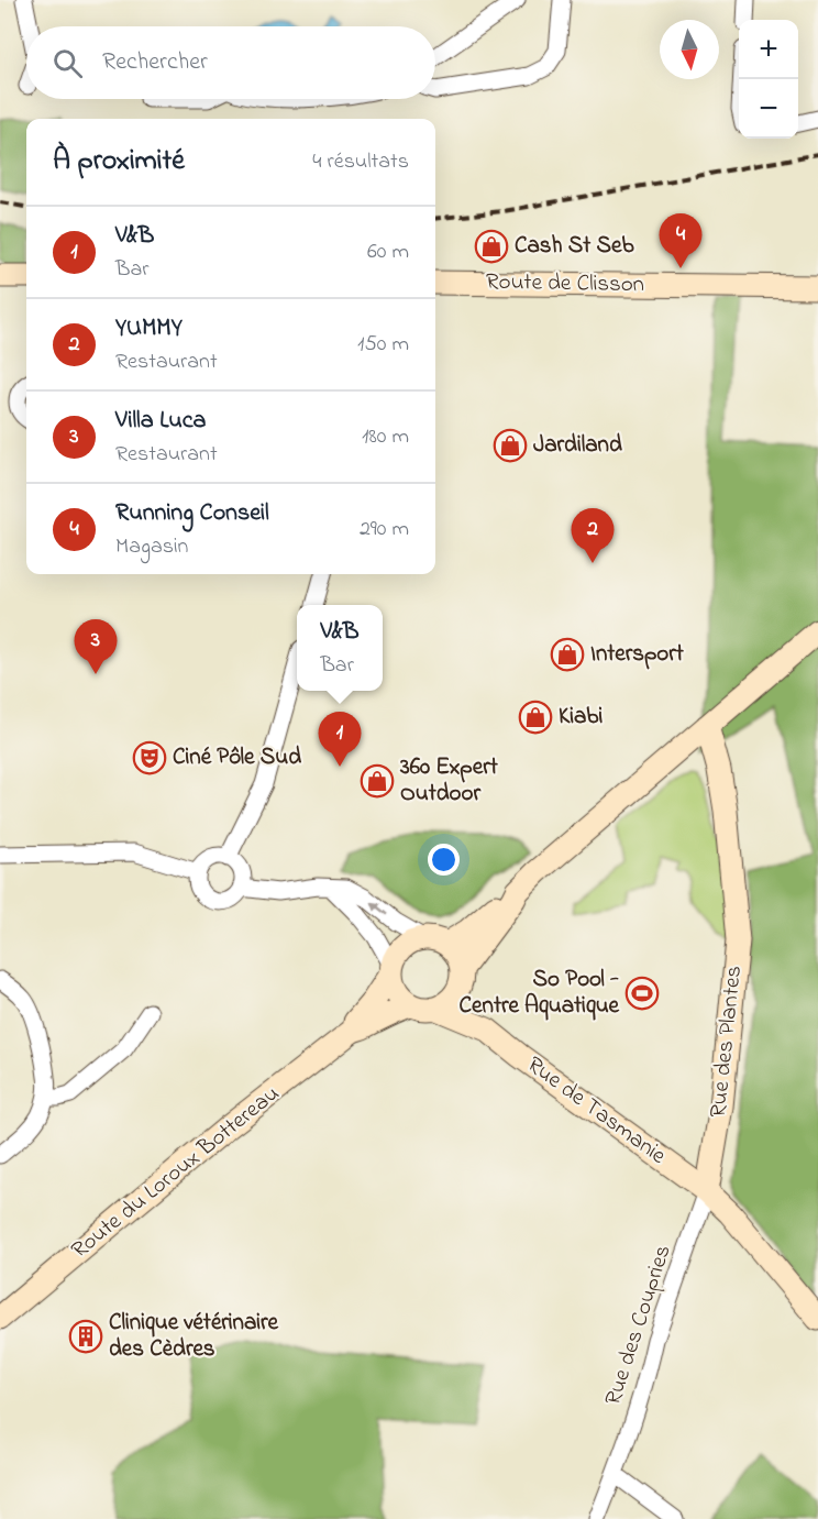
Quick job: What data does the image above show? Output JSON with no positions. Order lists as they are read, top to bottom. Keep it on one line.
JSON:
{"streets":{"main road":["Route de Clisson","Rue des Plantes","Rue de Tasmanie","Route du Loroux Bottereau"],"street":["Rue des Coupries"]},"crossings":[["Rue des Plantes","Rue de Tasmanie"],["Rue des Plantes","Rue des Coupries"],["Rue de Tasmanie","Route du Loroux Bottereau"],["Rue de Tasmanie","Rue des Coupries"]],"places":{"shop":["Cash St Seb","Jardiland","Intersport","Kiabi","360 Expert Outdoor"],"theatre":["Ciné Pôle Sud"],"sports":["So Pool - Centre Aquatique"],"building":["Clinique vétérinaire des Cèdres"]},"north":"bottom","page":{"map_buttons":["+","−"],"search":"Rechercher","heading":["À proximité","4 résultats"],"list":[{"mark":"1","name":"V&B","note":"Bar","value":"60 m"},{"mark":"2","name":"YUMMY","note":"Restaurant","value":"150 m"},{"mark":"3","name":"Villa Luca","note":"Restaurant","value":"180 m"},{"mark":"4","name":"Running Conseil","note":"Magasin","value":"290 m"}],"pins":["4","2","3","1"],"popup":["V&B","Bar"]}}
